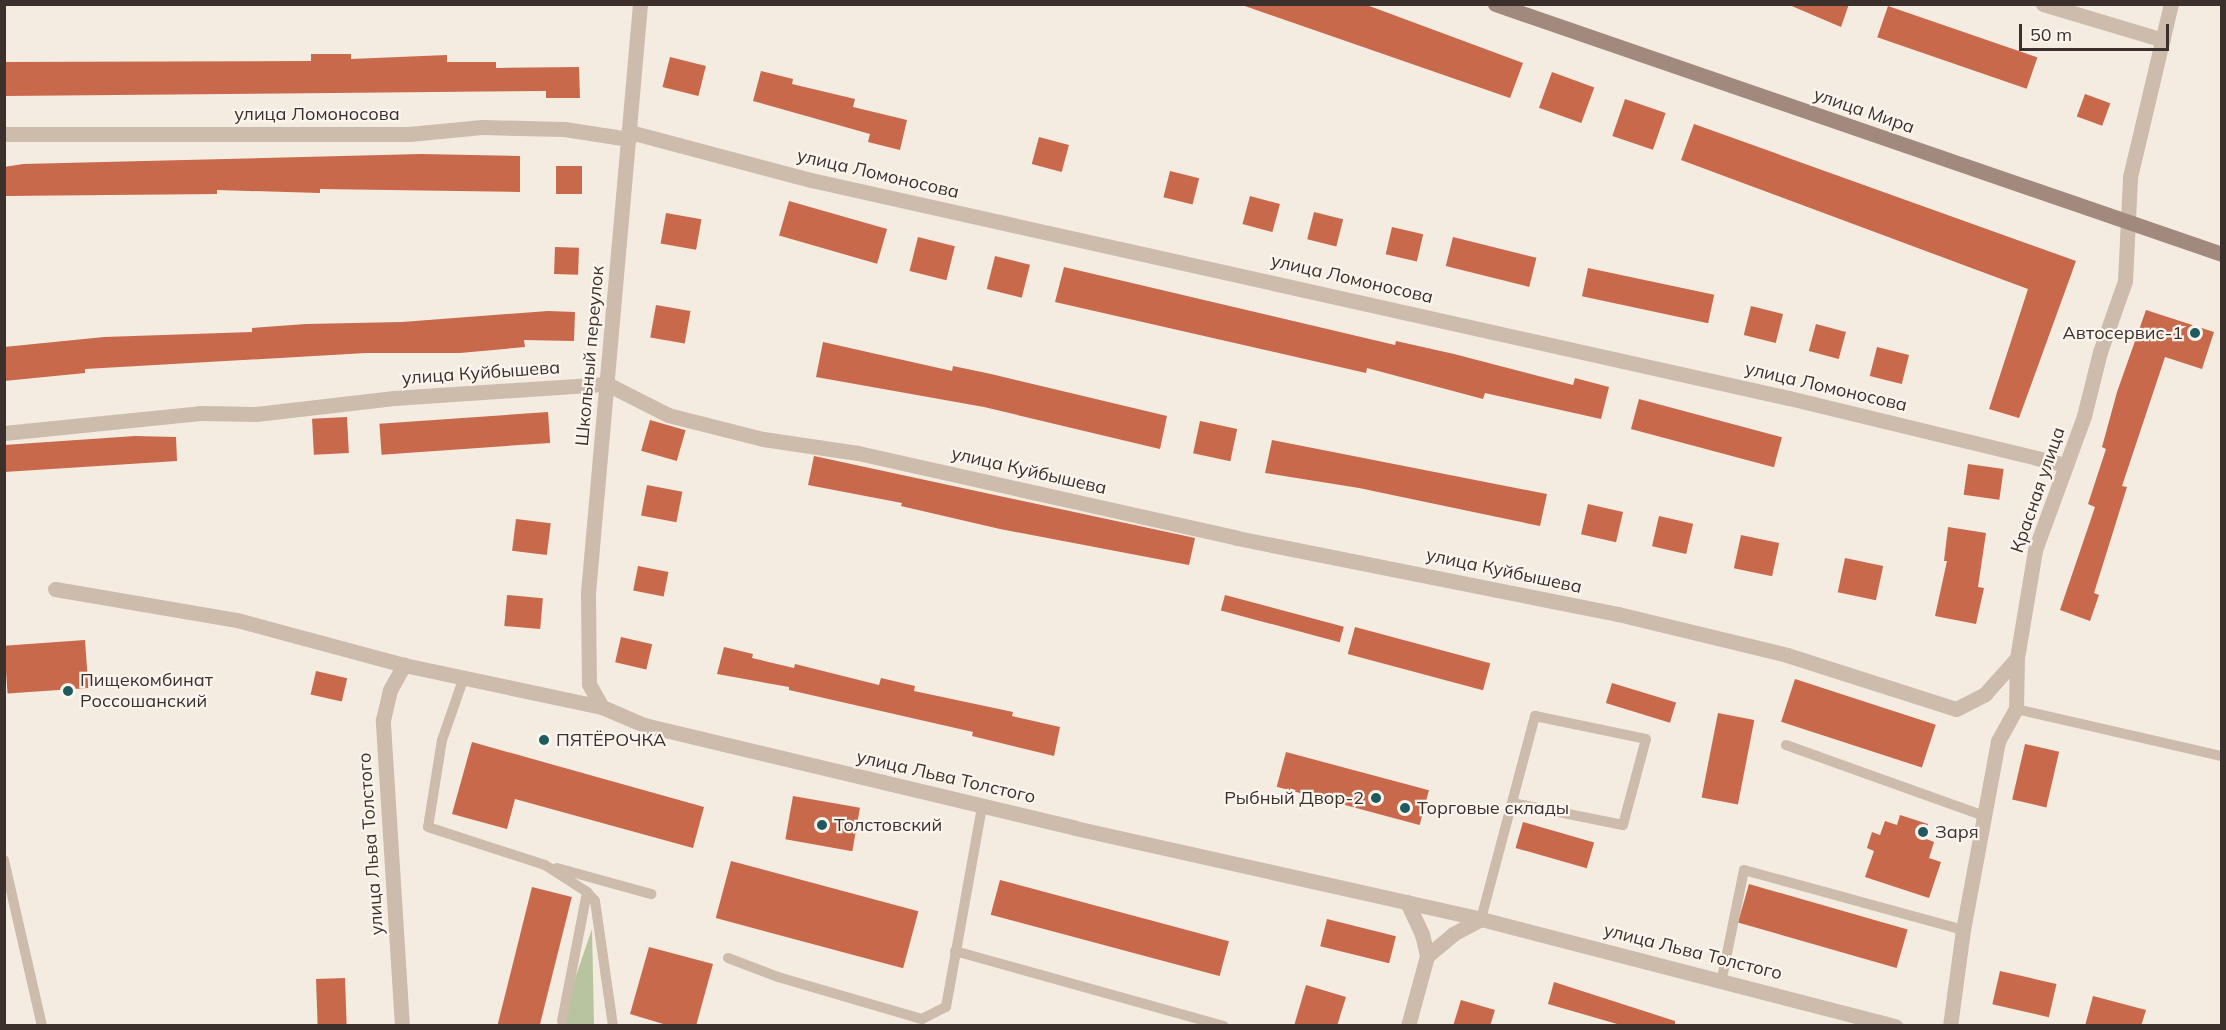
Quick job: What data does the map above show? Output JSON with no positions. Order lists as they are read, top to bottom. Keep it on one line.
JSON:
{"streets":{"main road":["улица Мира"],"street":["улица Ломоносова","Школьный переулок","улица Куйбышева","Красная улица","улица Льва Толстого"]},"crossings":[["улица Мира","Красная улица"],["улица Ломоносова","Школьный переулок"],["улица Ломоносова","Красная улица"],["Школьный переулок","улица Куйбышева"],["Школьный переулок","улица Льва Толстого"],["улица Куйбышева","Красная улица"]],"places":["Автосервис-1","Пищекомбинат Россошанский","ПЯТЁРОЧКА","Рыбный Двор-2","Торговые склады","Толстовский","Заря"],"scale_bar":"50 m"}
